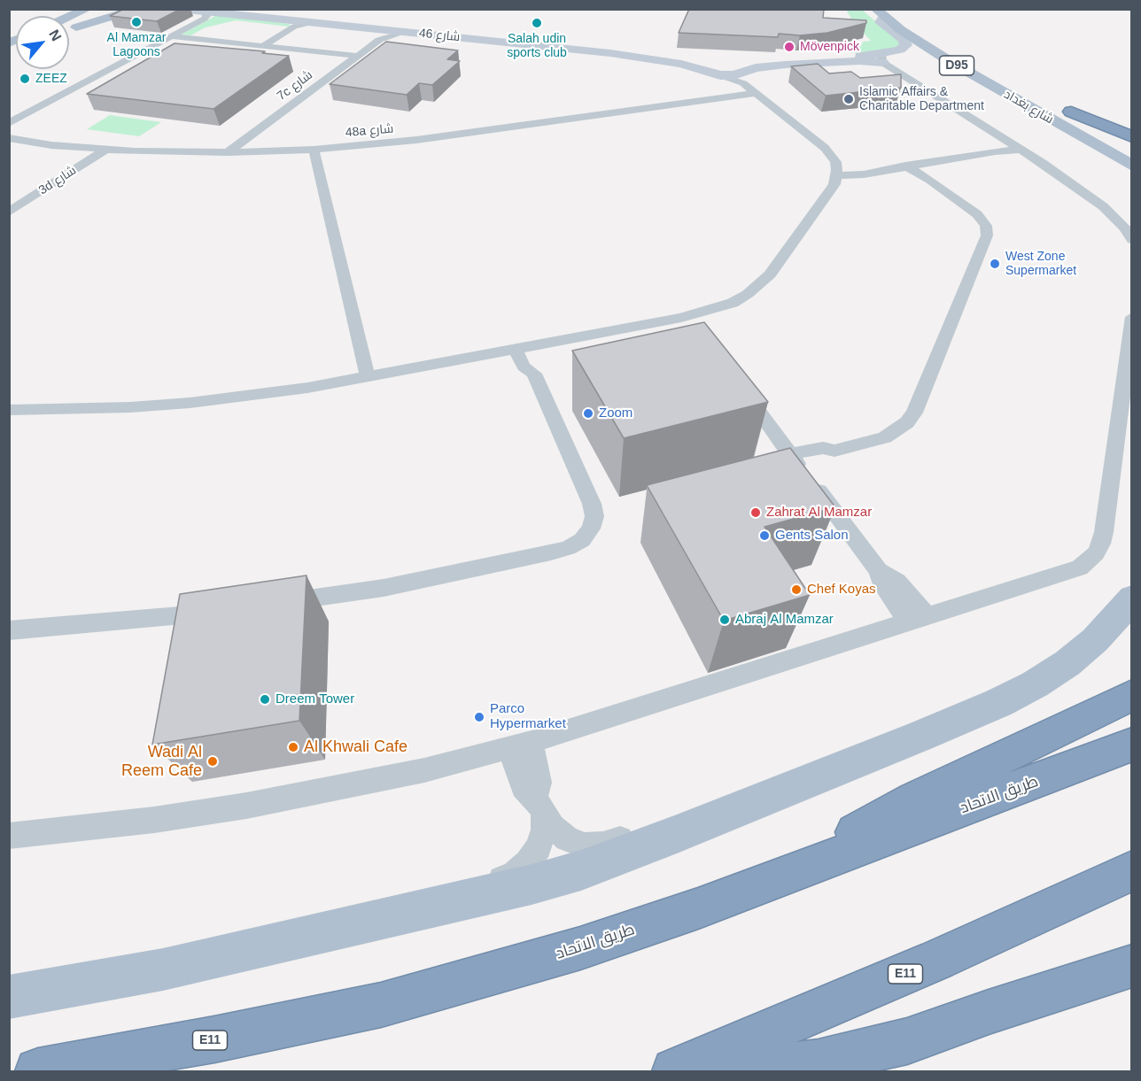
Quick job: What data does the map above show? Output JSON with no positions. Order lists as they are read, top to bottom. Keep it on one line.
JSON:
{"streets":{"highway":["طريق الاتحاد","E11"],"main road":["D95","شارع بغداد"],"street":["شارع 46","7c شارع","48a شارع","3d شارع"]},"crossings":[["شارع 46","7c شارع"],["7c شارع","48a شارع"],["48a شارع","3d شارع"]],"places":["Al Mamzar Lagoons","Salah udin sports club","Mövenpick","ZEEZ","Islamic Affairs & Charitable Department","West Zone Supermarket","Zoom","Zahrat Al Mamzar","Gents Salon","Chef Koyas","Abraj Al Mamzar","Dreem Tower","Parco Hypermarket","Al Khwali Cafe","Wadi Al Reem Cafe"],"north":"top right"}
